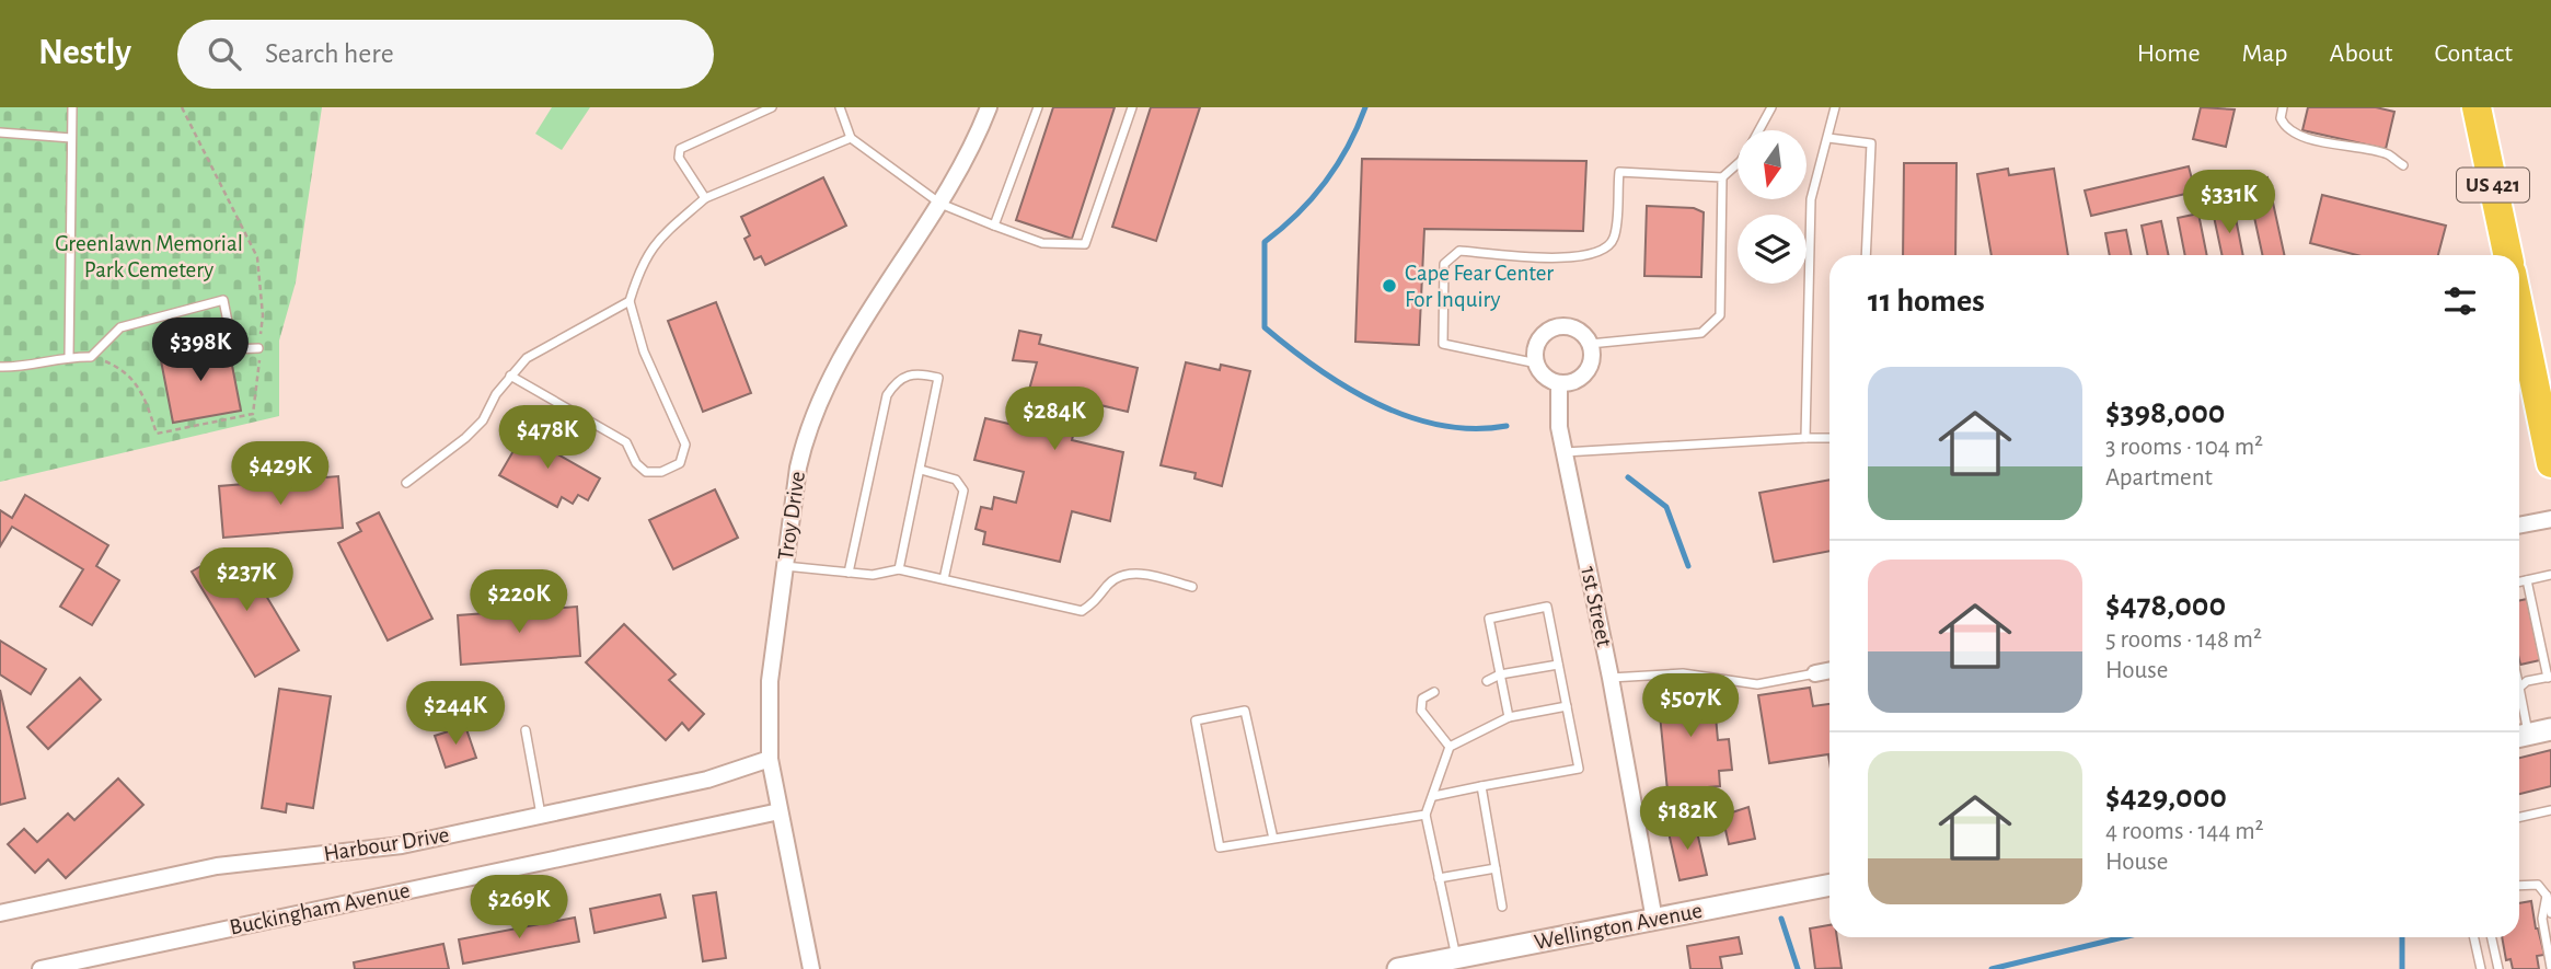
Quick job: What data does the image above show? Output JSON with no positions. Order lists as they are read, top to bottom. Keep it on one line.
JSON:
{"streets":{"highway":["US 421"],"street":["Troy Drive","1st Street","Harbour Drive","Buckingham Avenue","Wellington Avenue"]},"crossings":[["Troy Drive","Harbour Drive"],["Troy Drive","Buckingham Avenue"],["1st Street","Wellington Avenue"]],"parks":["Greenlawn Memorial Park Cemetery"],"places":["Cape Fear Center For Inquiry"],"north":"bottom","page":{"header":"Nestly","search":"Search here","nav":["Home","Map","About","Contact"],"price":["$331K","$398K","$284K","$478K","$429K","$237K","$220K","$507K","$244K","$182K","$269K"],"heading":"11 homes","list":[{"name":"$398,000","note":"3 rooms · 104 m² · Apartment"},{"name":"$478,000","note":"5 rooms · 148 m² · House"},{"name":"$429,000","note":"4 rooms · 144 m² · House"}]}}
